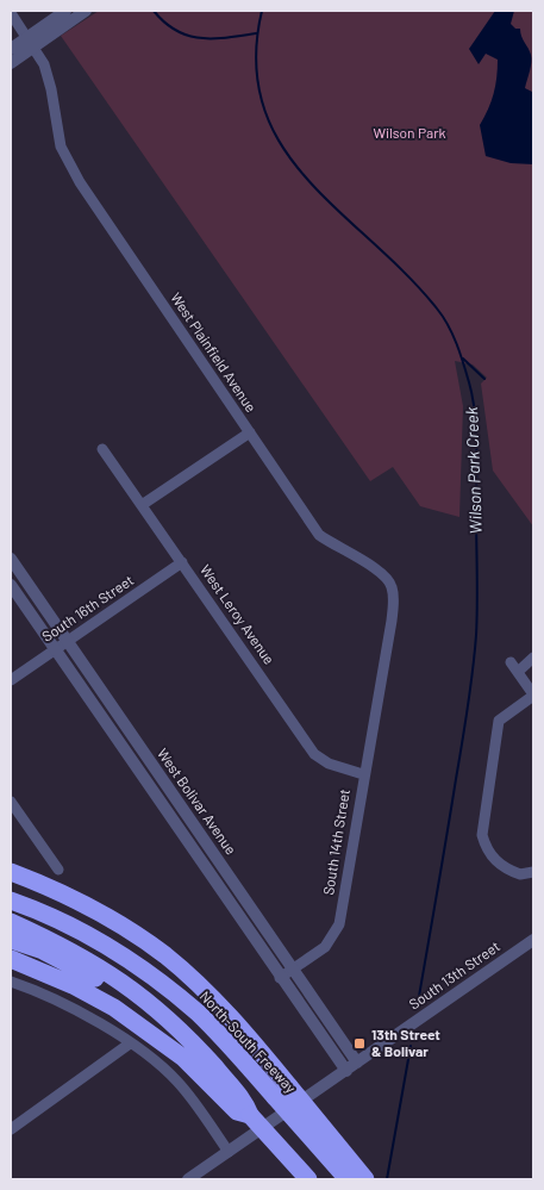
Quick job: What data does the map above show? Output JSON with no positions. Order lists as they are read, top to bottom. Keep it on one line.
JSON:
{"streets":{"highway":["North-South Freeway"],"street":["West Plainfield Avenue","South 16th Street","West Leroy Avenue","West Bolivar Avenue","South 14th Street","South 13th Street"]},"crossings":[["West Plainfield Avenue","South 14th Street"],["South 16th Street","West Leroy Avenue"],["South 16th Street","West Bolivar Avenue"],["West Leroy Avenue","South 14th Street"],["West Bolivar Avenue","South 14th Street"],["West Bolivar Avenue","South 13th Street"]],"water":["Wilson Park Creek"],"parks":["Wilson Park"],"places":{"transit":["13th Street & Bolivar"]}}
